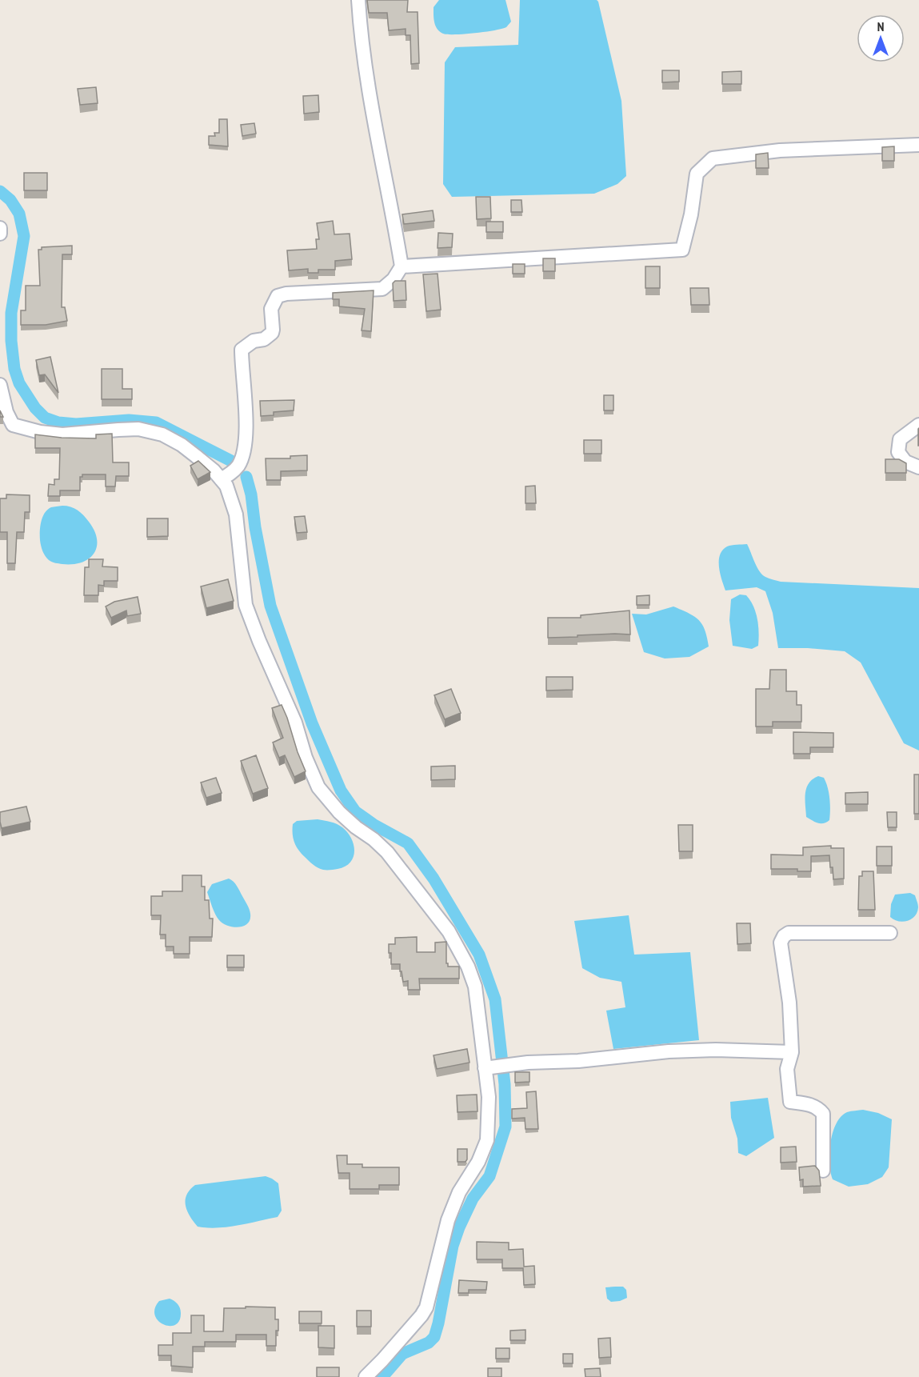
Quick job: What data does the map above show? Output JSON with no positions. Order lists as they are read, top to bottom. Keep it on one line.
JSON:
{"north":"top"}
